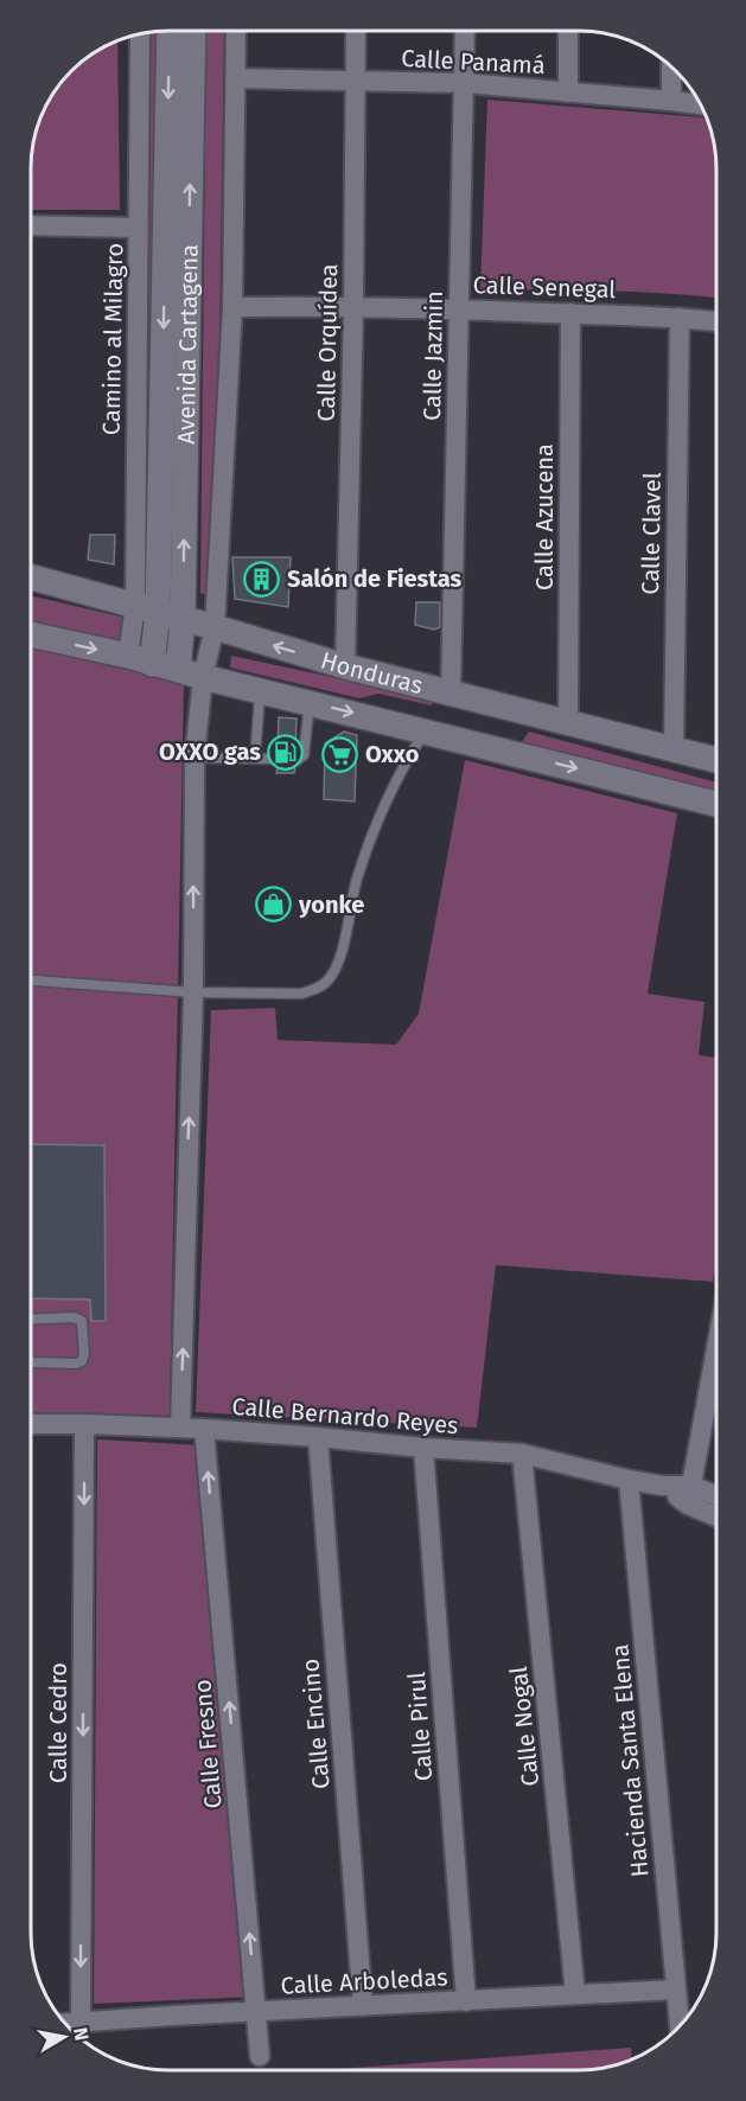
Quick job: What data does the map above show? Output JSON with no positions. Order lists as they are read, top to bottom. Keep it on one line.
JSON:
{"streets":{"street":["Calle Panamá","Calle Senegal","Camino al Milagro","Calle Orquídea","Avenida Cartagena","Calle Jazmin","Calle Azucena","Calle Clavel","Honduras","Calle Bernardo Reyes","Calle Cedro","Calle Encino","Calle Pirul","Calle Nogal","Calle Fresno","Hacienda Santa Elena","Calle Arboledas"]},"crossings":[["Calle Panamá","Calle Orquídea"],["Calle Panamá","Calle Jazmin"],["Calle Senegal","Calle Orquídea"],["Calle Senegal","Calle Jazmin"],["Calle Senegal","Calle Azucena"],["Calle Senegal","Calle Clavel"],["Camino al Milagro","Avenida Cartagena"],["Camino al Milagro","Honduras"],["Calle Orquídea","Honduras"],["Avenida Cartagena","Honduras"],["Calle Jazmin","Honduras"],["Calle Azucena","Honduras"],["Calle Clavel","Honduras"],["Calle Bernardo Reyes","Calle Cedro"],["Calle Bernardo Reyes","Calle Encino"],["Calle Bernardo Reyes","Calle Pirul"],["Calle Bernardo Reyes","Calle Nogal"],["Calle Bernardo Reyes","Calle Fresno"],["Calle Bernardo Reyes","Hacienda Santa Elena"],["Calle Cedro","Calle Arboledas"],["Calle Encino","Calle Arboledas"],["Calle Pirul","Calle Arboledas"],["Calle Nogal","Calle Arboledas"],["Calle Fresno","Calle Arboledas"],["Hacienda Santa Elena","Calle Arboledas"]],"one_way":["Calle Cedro","Calle Fresno"],"places":{"building":["Salón de Fiestas"],"fuel station":["OXXO gas"],"supermarket":["Oxxo"],"shop":["yonke"]},"north":"right"}
